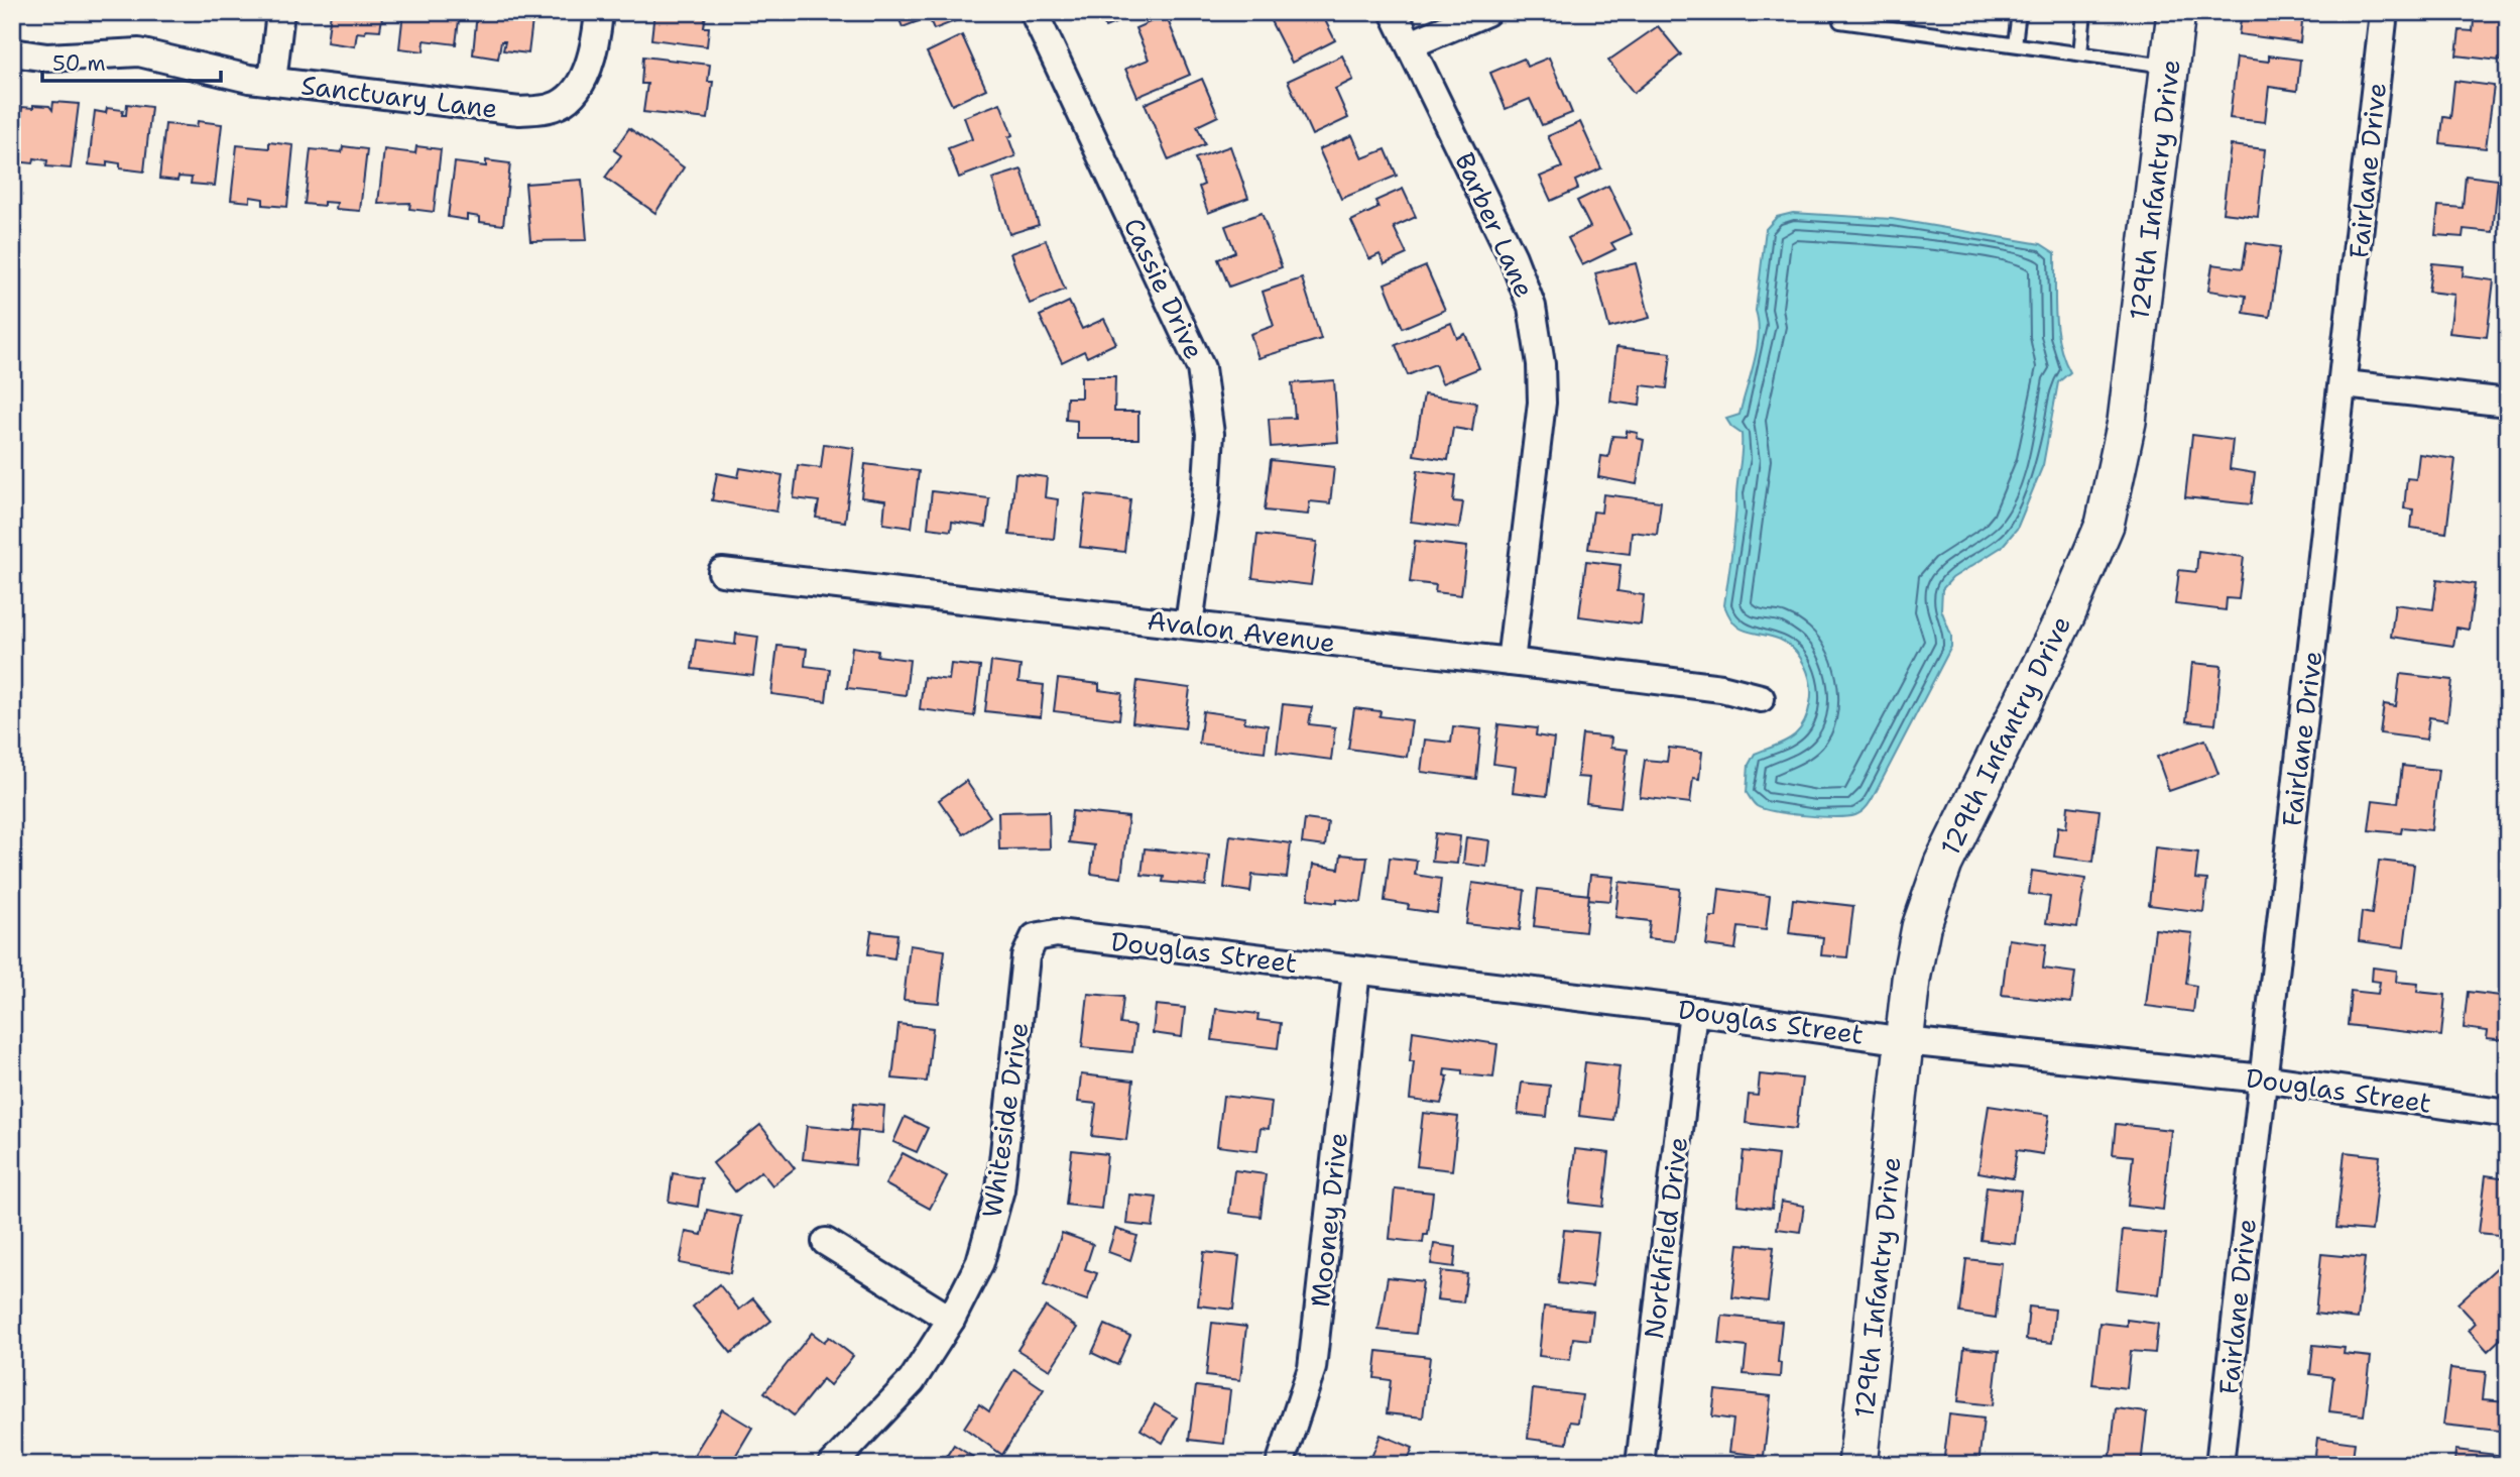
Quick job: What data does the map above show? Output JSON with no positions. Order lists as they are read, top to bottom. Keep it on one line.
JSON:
{"streets":{"street":["Sanctuary Lane","Fairlane Drive","129th Infantry Drive","Barber Lane","Cassie Drive","Avalon Avenue","Douglas Street","Whiteside Drive","Mooney Drive","Northfield Drive"]},"crossings":[["Fairlane Drive","Douglas Street"],["129th Infantry Drive","Douglas Street"],["Barber Lane","Avalon Avenue"],["Cassie Drive","Avalon Avenue"],["Douglas Street","Whiteside Drive"],["Douglas Street","Mooney Drive"],["Douglas Street","Northfield Drive"]],"scale_bar":"50 m"}
